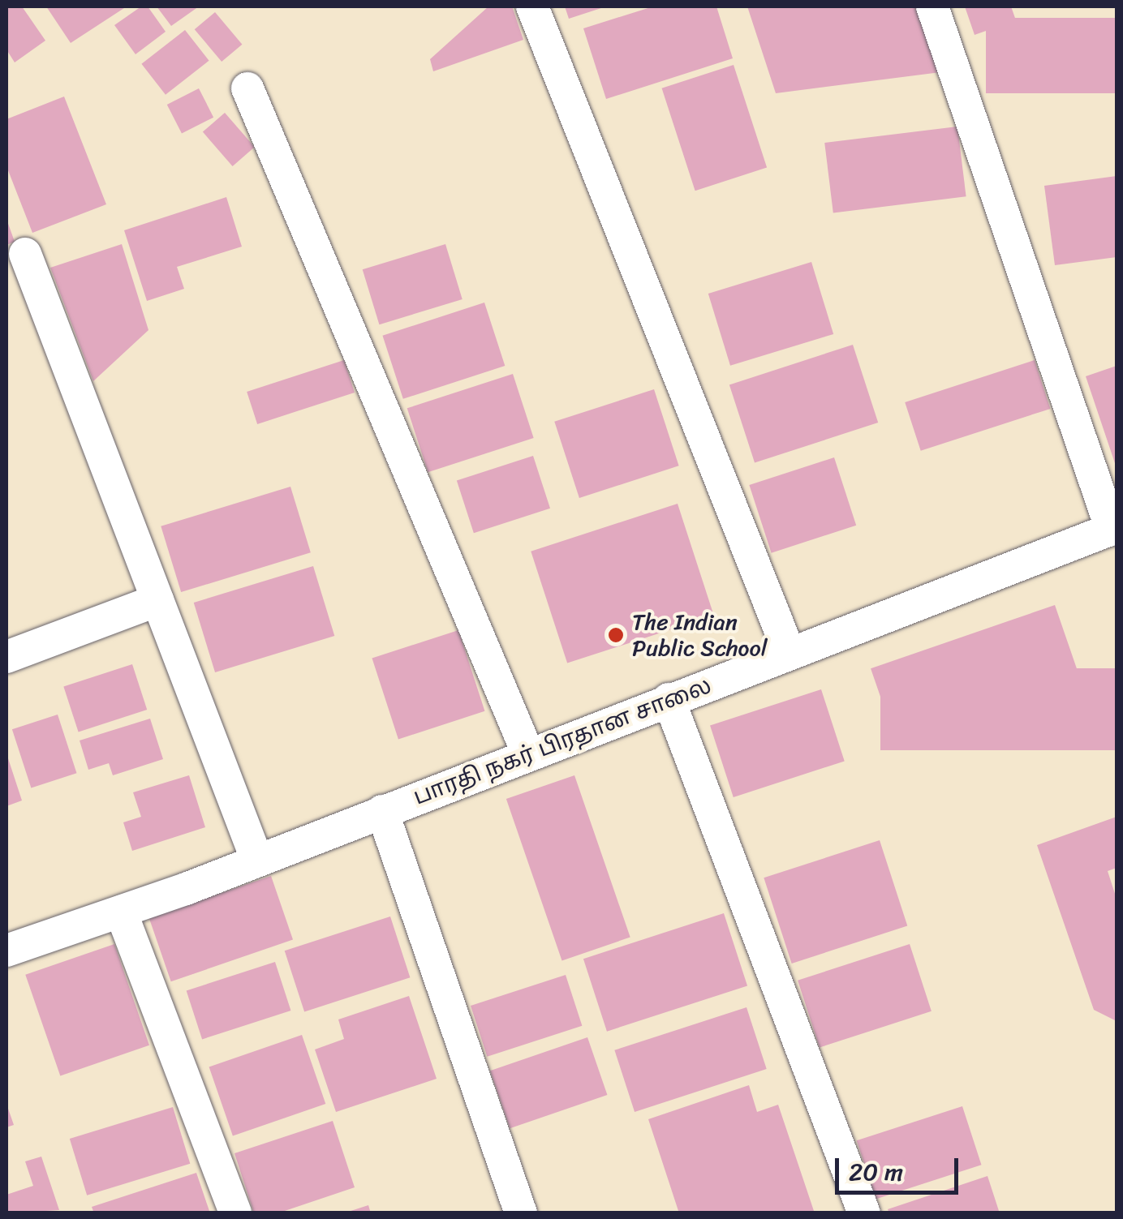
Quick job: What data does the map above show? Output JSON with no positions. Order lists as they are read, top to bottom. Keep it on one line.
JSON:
{"streets":{"street":["பாரதி நகர் பிரதான சாலை"]},"places":["The Indian Public School"],"scale_bar":"20 m"}
